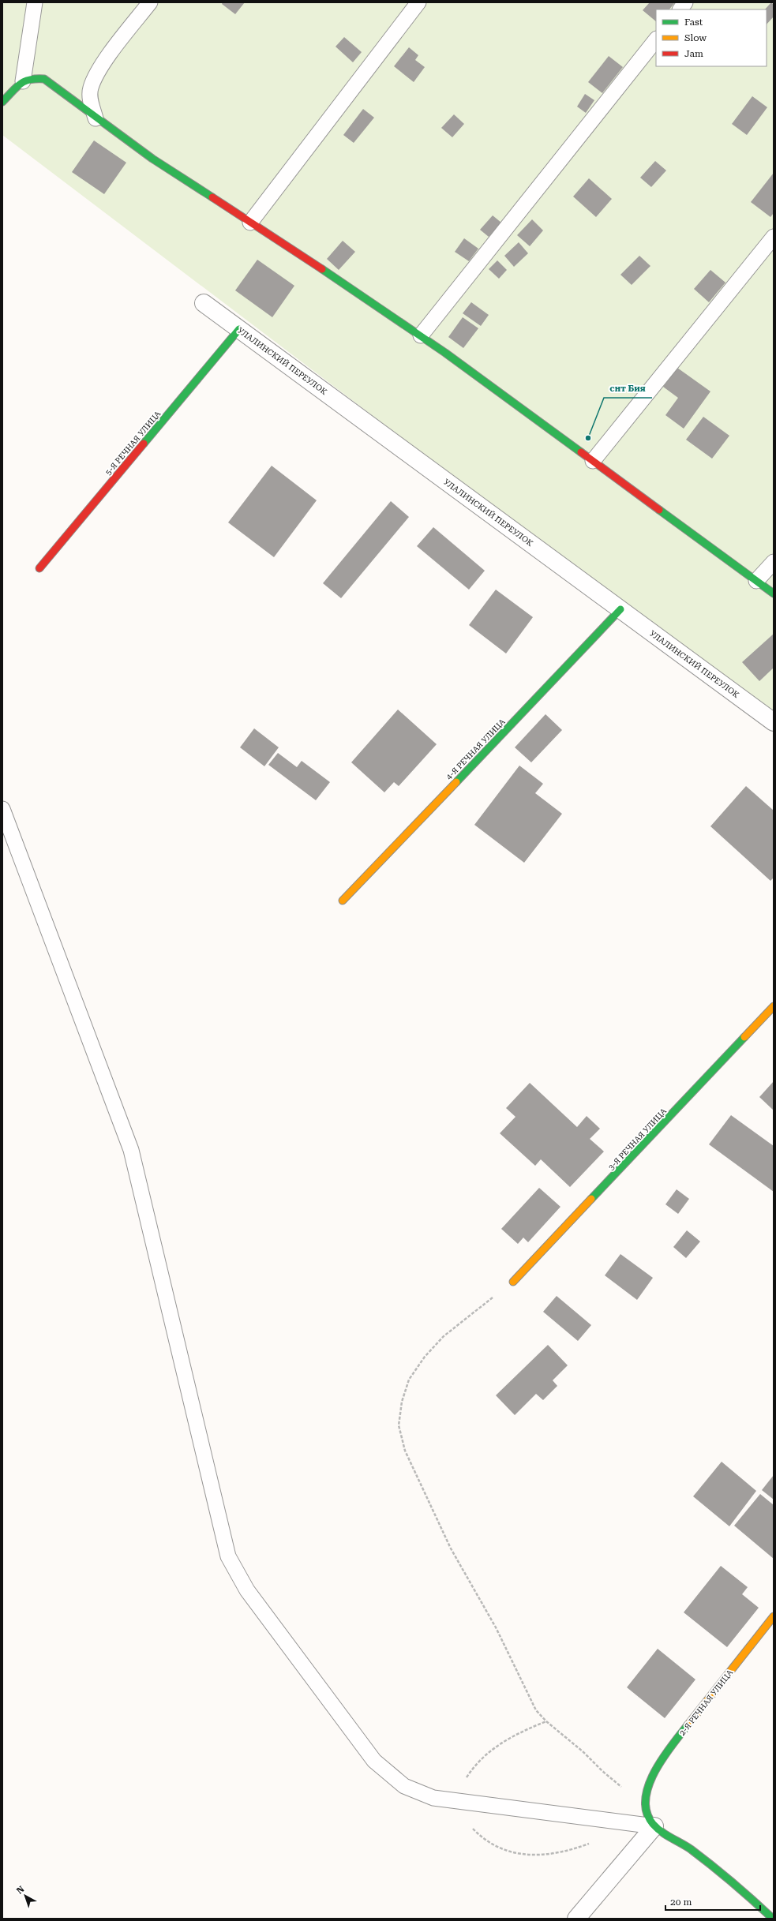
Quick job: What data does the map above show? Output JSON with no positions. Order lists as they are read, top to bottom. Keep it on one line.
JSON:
{"streets":{"street":["УЛАЛИНСКИЙ ПЕРЕУЛОК","5-Я РЕЧНАЯ УЛИЦА","4-Я РЕЧНАЯ УЛИЦА","3-Я РЕЧНАЯ УЛИЦА","2-Я РЕЧНАЯ УЛИЦА"]},"crossings":[["УЛАЛИНСКИЙ ПЕРЕУЛОК","5-Я РЕЧНАЯ УЛИЦА"],["УЛАЛИНСКИЙ ПЕРЕУЛОК","4-Я РЕЧНАЯ УЛИЦА"]],"places":["снт Бия"],"legend":["Fast","Slow","Jam"],"scale_bar":"20 m","north":"top left"}
